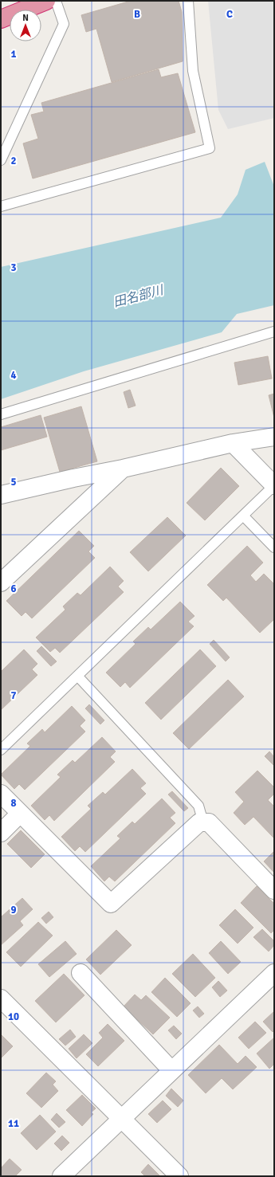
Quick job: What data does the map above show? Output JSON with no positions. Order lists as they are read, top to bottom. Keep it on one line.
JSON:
{"water":["田名部川"],"north":"top","grid":{"columns":["B","C"],"rows":["1","2","3","4","5","6","7","8","9","10","11"]}}
